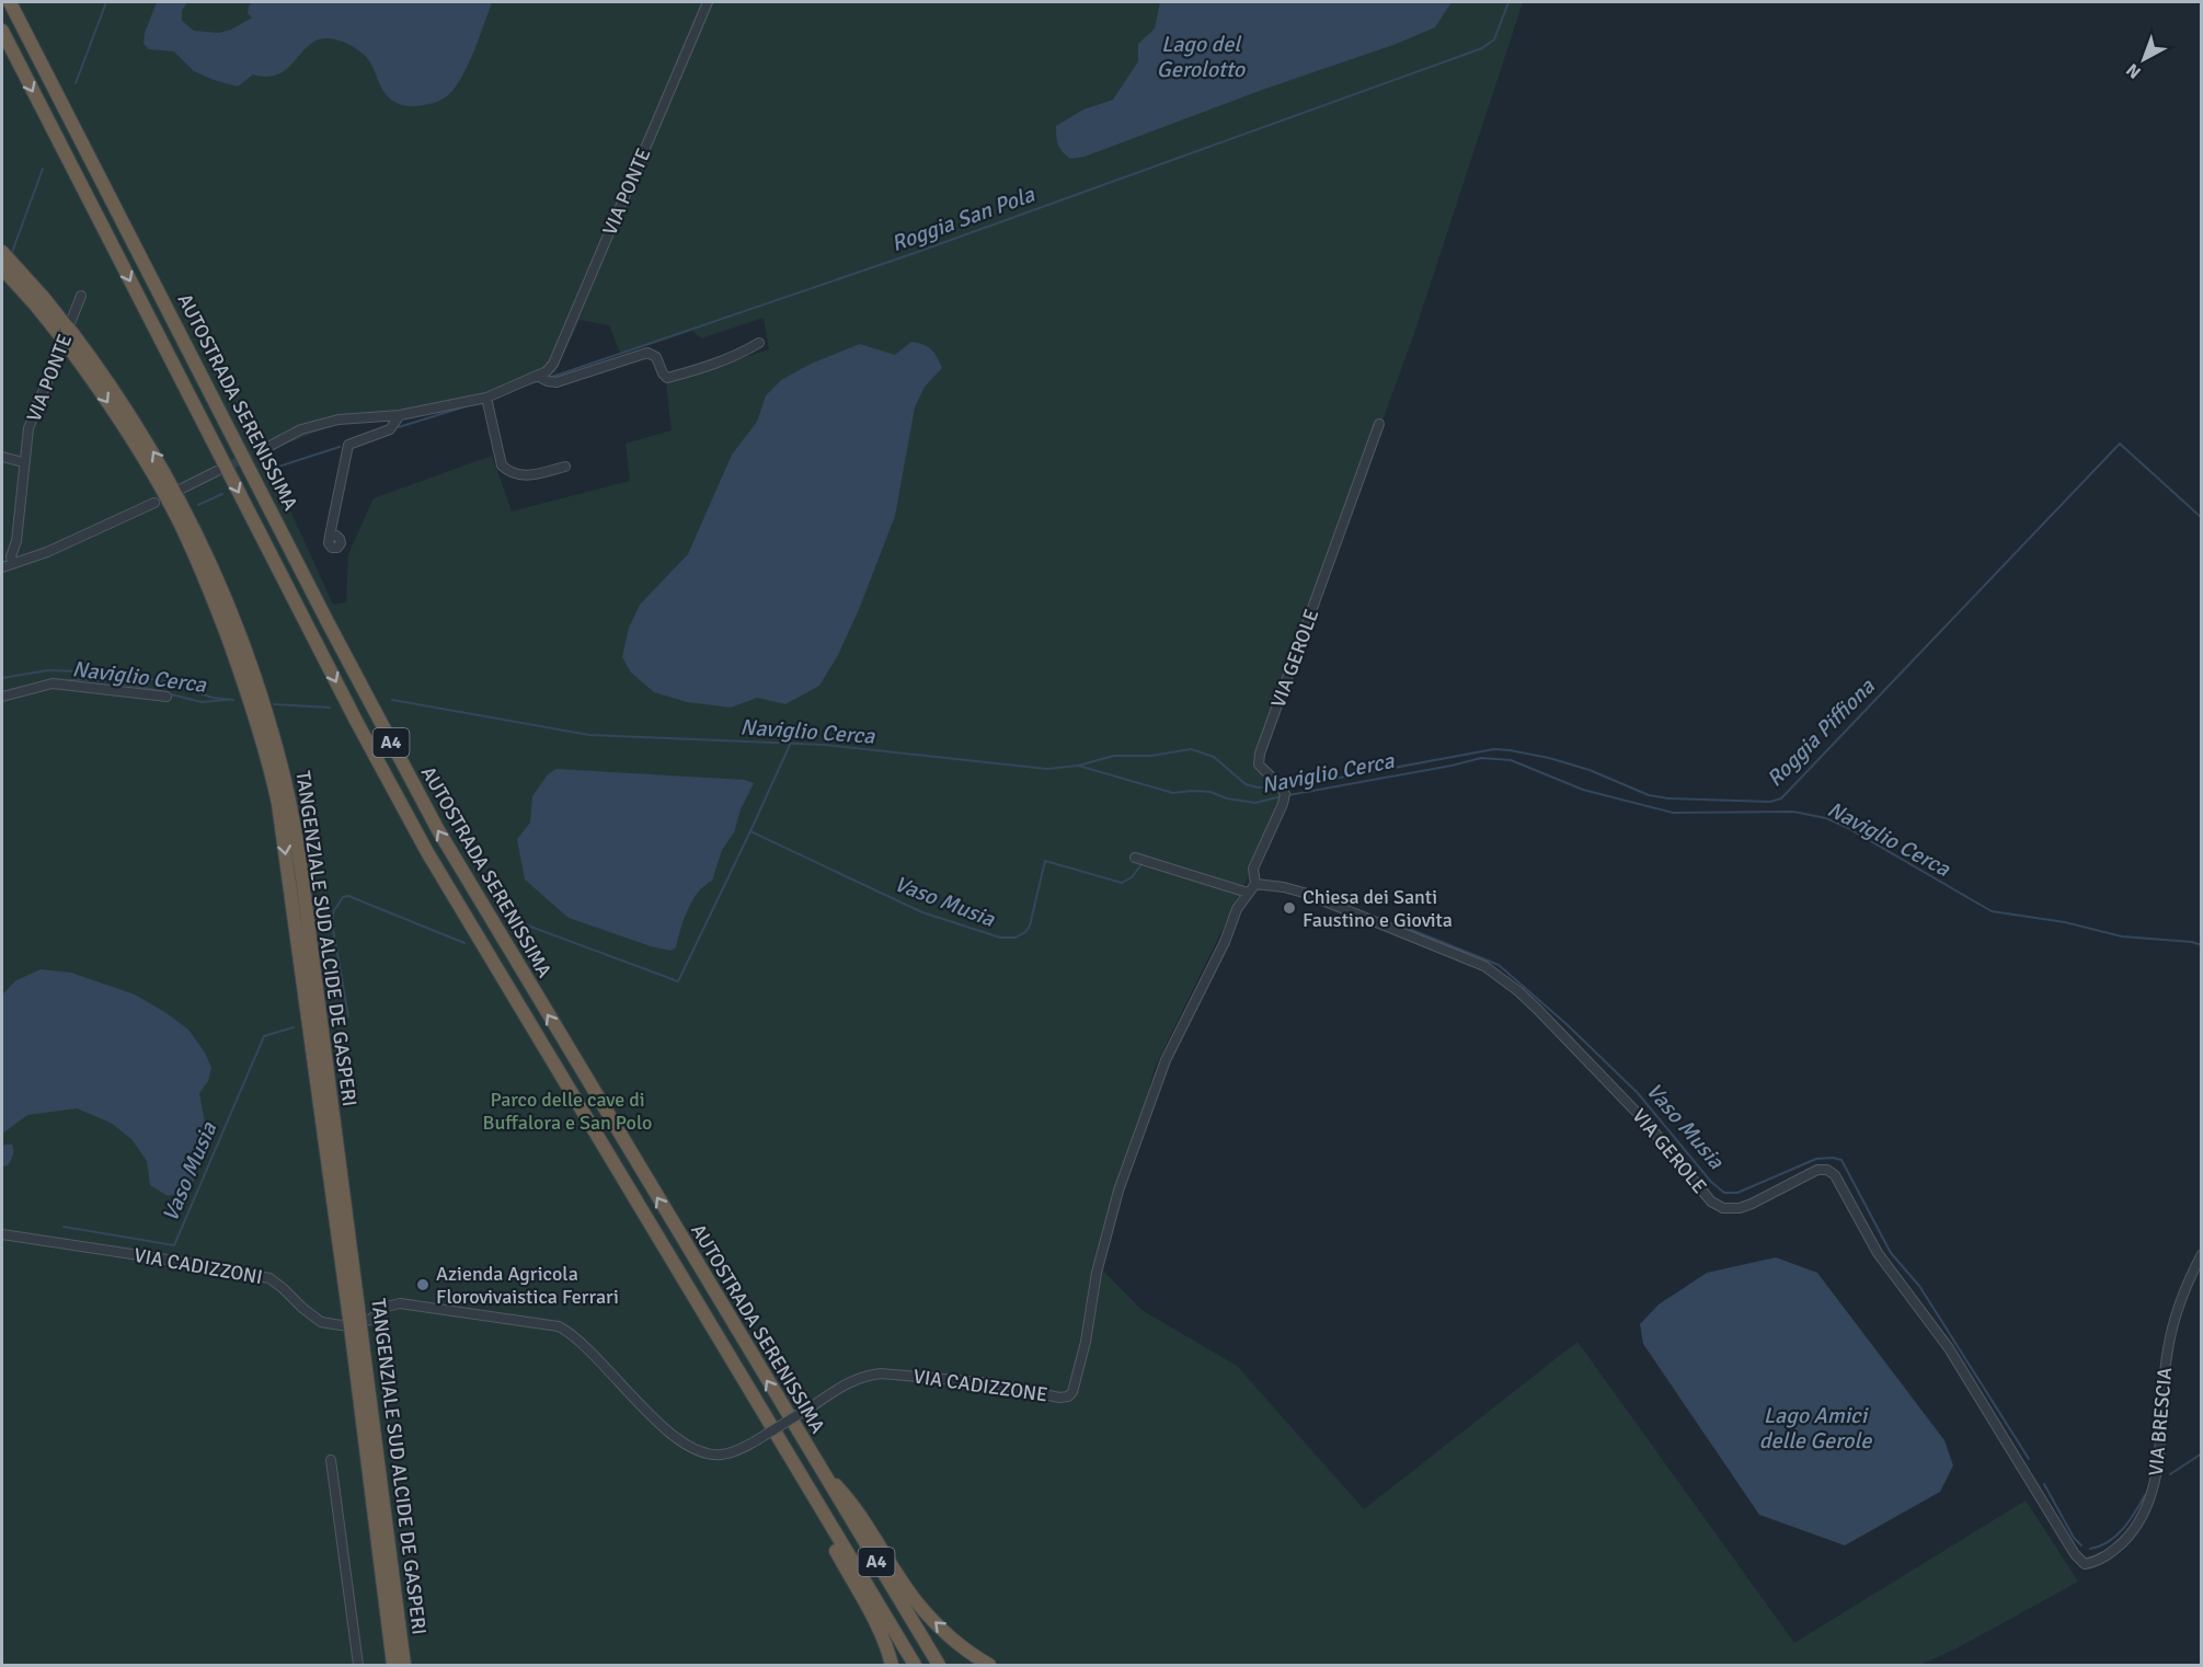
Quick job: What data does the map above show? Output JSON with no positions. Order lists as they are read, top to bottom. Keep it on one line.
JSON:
{"streets":{"highway":["AUTOSTRADA SERENISSIMA","A4","TANGENZIALE SUD ALCIDE DE GASPERI"],"street":["VIA PONTE","VIA GEROLE","VIA CADIZZONI","VIA CADIZZONE","VIA BRESCIA"]},"crossings":[["VIA GEROLE","VIA BRESCIA"],["VIA CADIZZONI","VIA CADIZZONE"]],"water":["Lago del Gerolotto","Roggia San Pola","Naviglio Cerca","Roggia Piffiona","Vaso Musia","Lago Amici delle Gerole"],"parks":["Parco delle cave di Buffalora e San Polo"],"places":["Chiesa dei Santi Faustino e Giovita","Azienda Agricola Florovivaistica Ferrari"],"north":"bottom left"}
